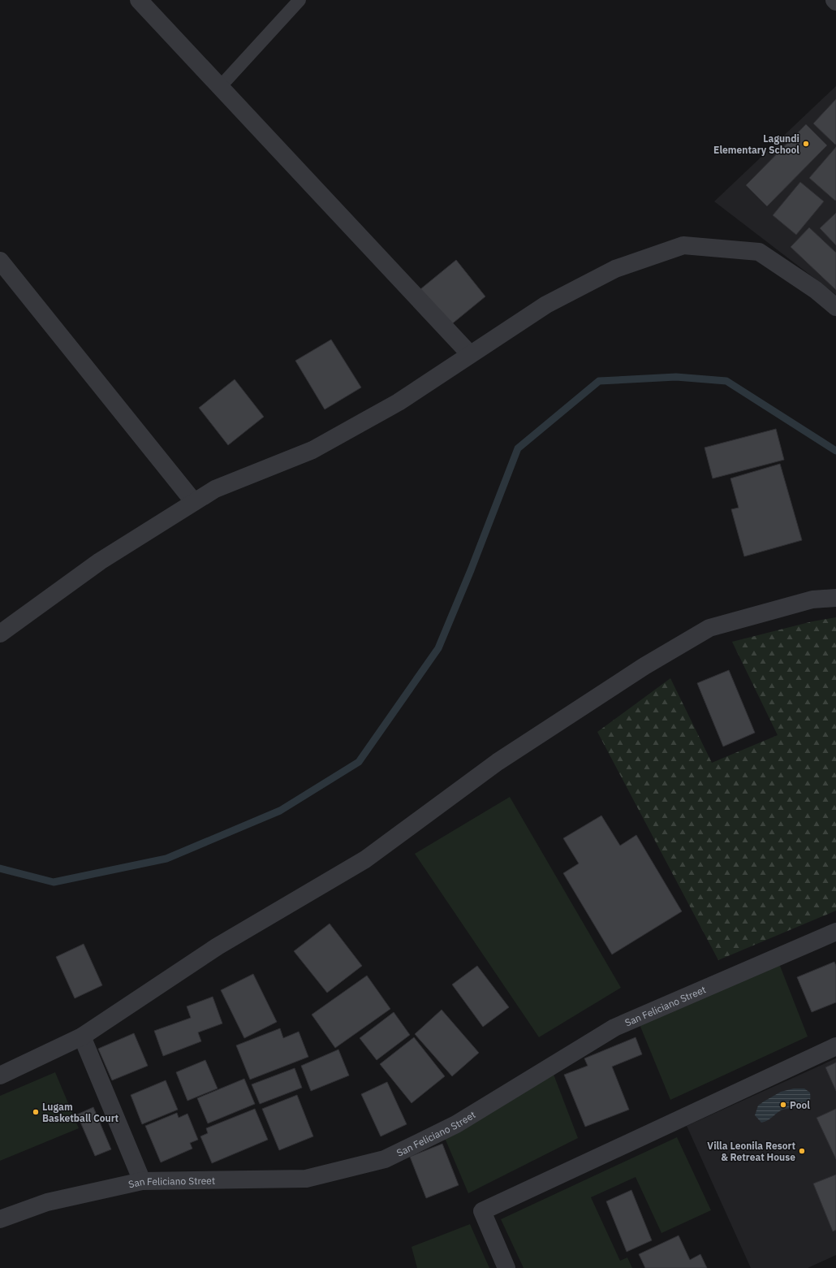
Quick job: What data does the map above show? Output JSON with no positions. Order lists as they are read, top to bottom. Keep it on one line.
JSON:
{"streets":{"street":["San Feliciano Street"]},"places":["Lagundi Elementary School","Pool","Lugam Basketball Court","Villa Leonila Resort & Retreat House"]}
